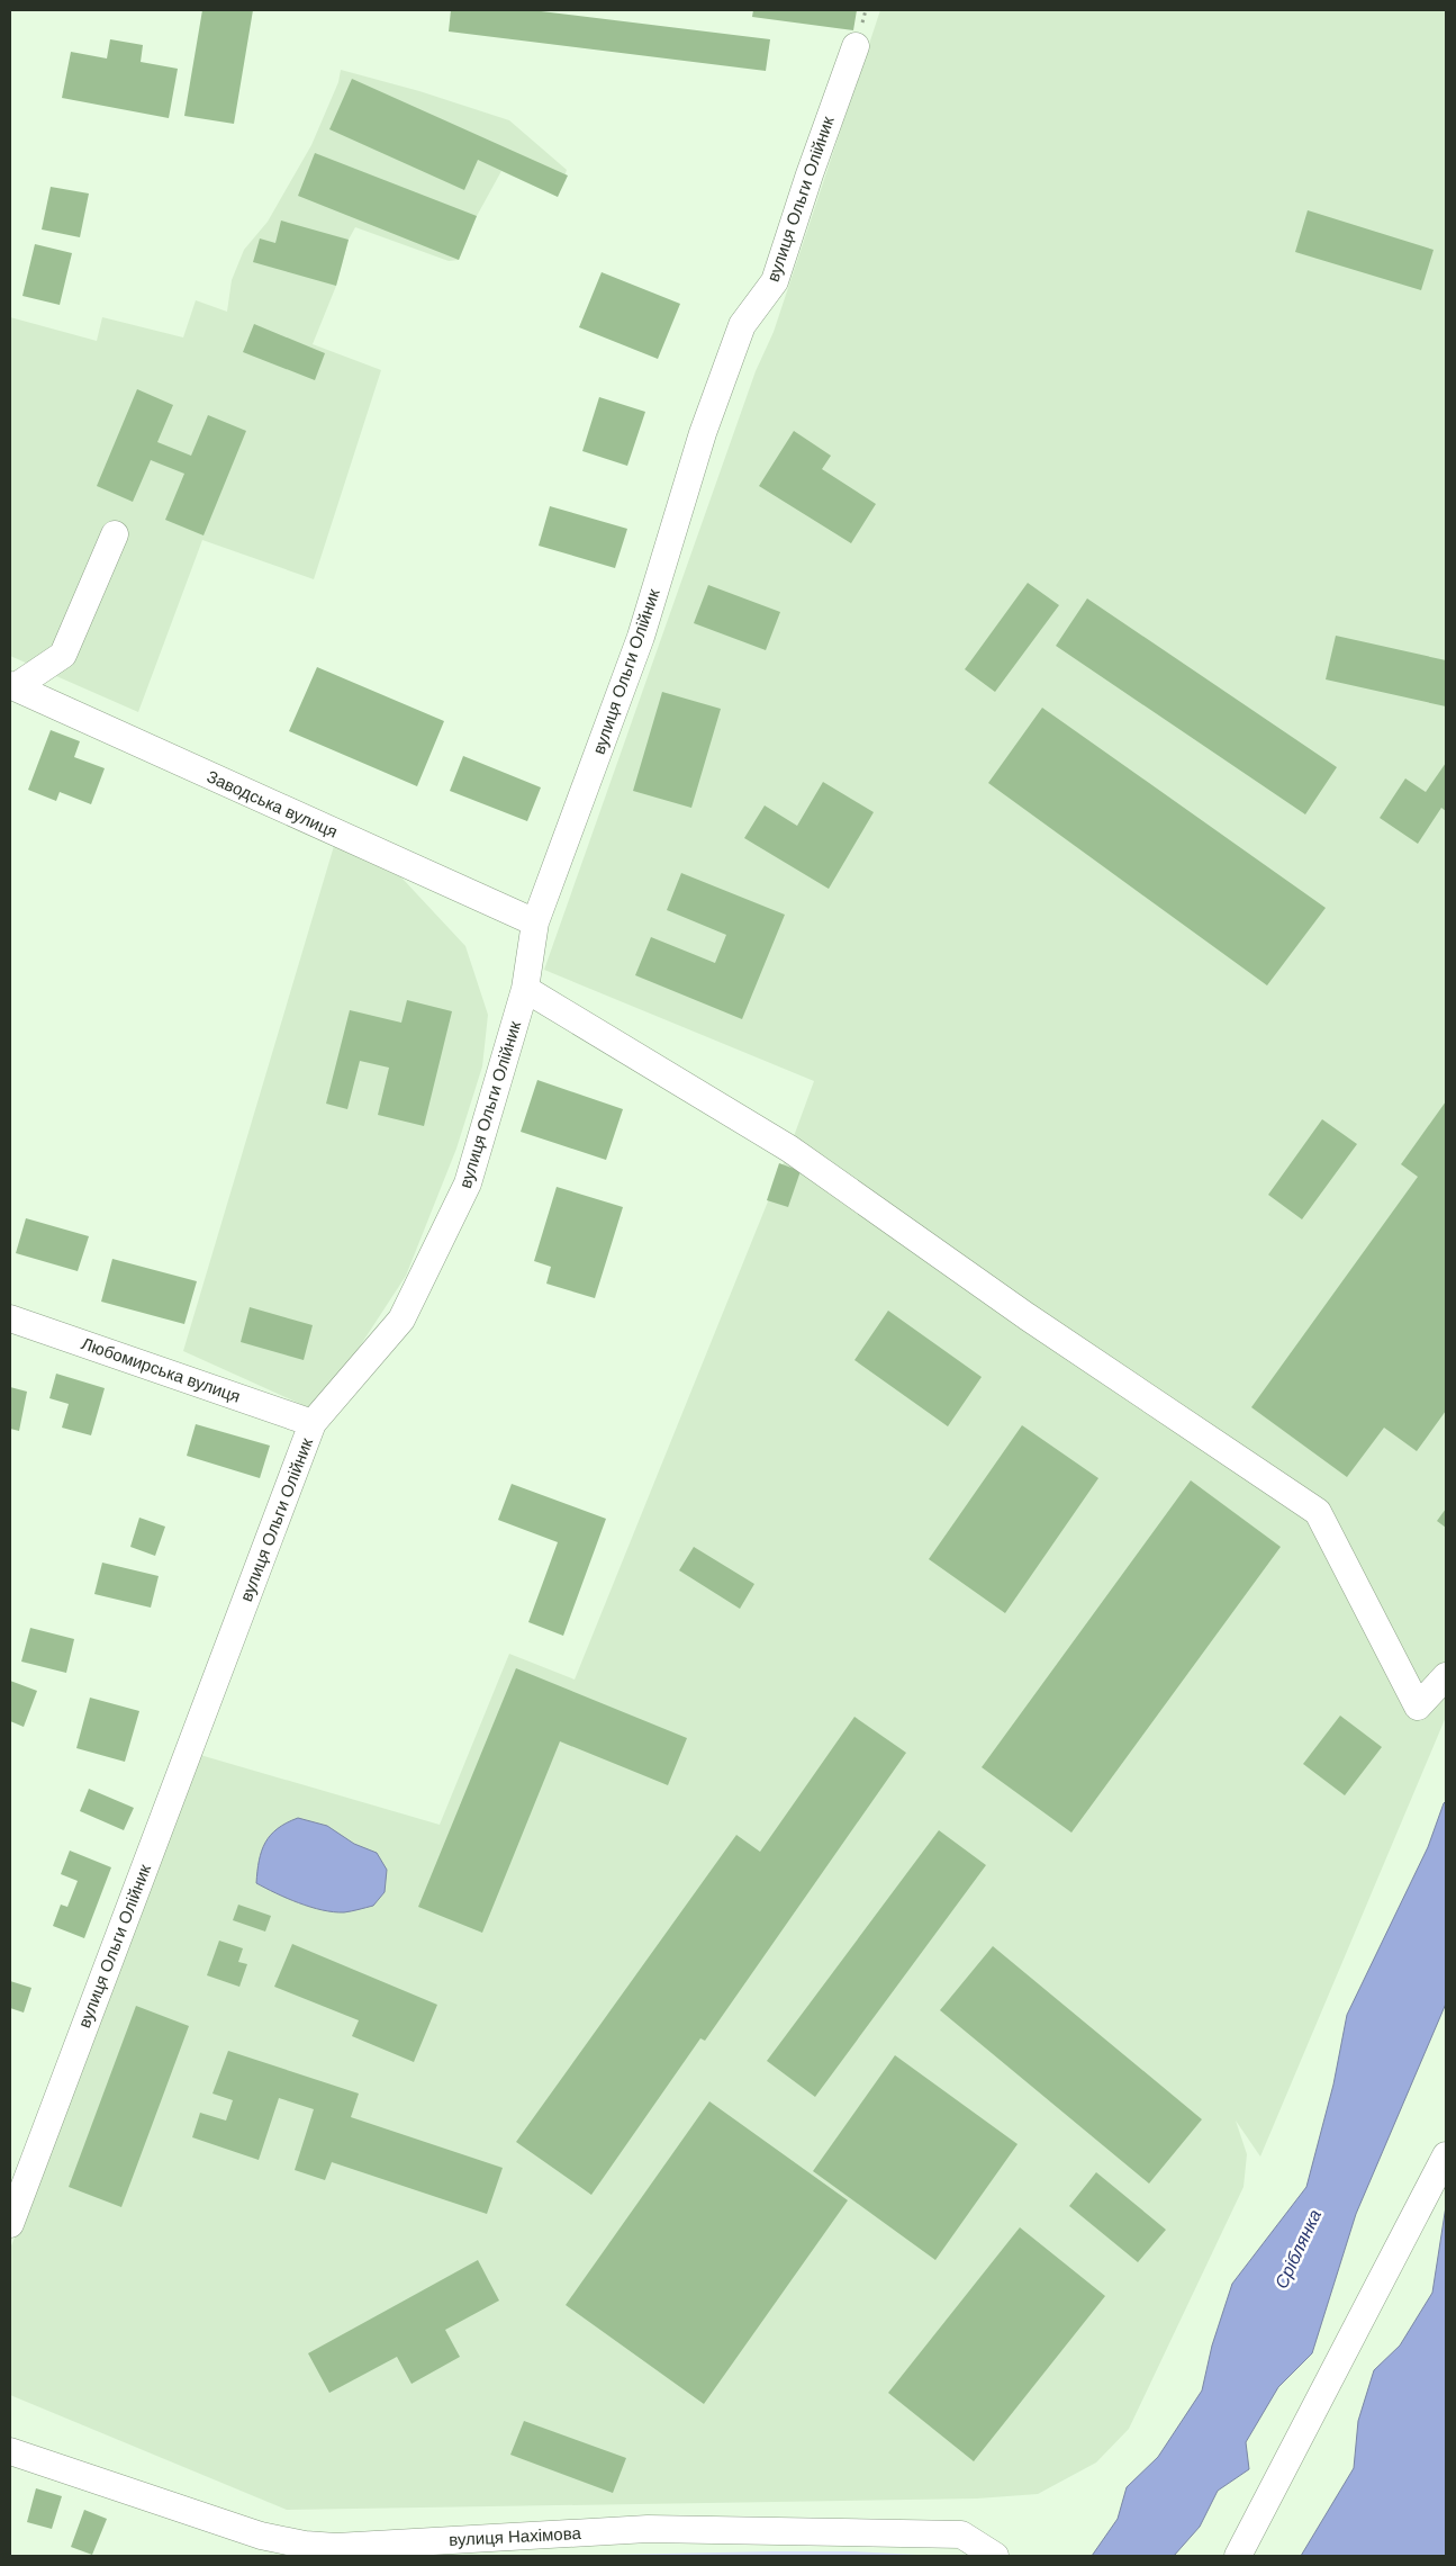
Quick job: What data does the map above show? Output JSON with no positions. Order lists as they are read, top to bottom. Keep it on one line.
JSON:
{"streets":{"street":["вулиця Ольги Олійник","Заводська вулиця","Любомирська вулиця","вулиця Нахімова"]},"crossings":[["вулиця Ольги Олійник","Заводська вулиця"],["вулиця Ольги Олійник","Любомирська вулиця"]],"water":["Сріблянка"]}
